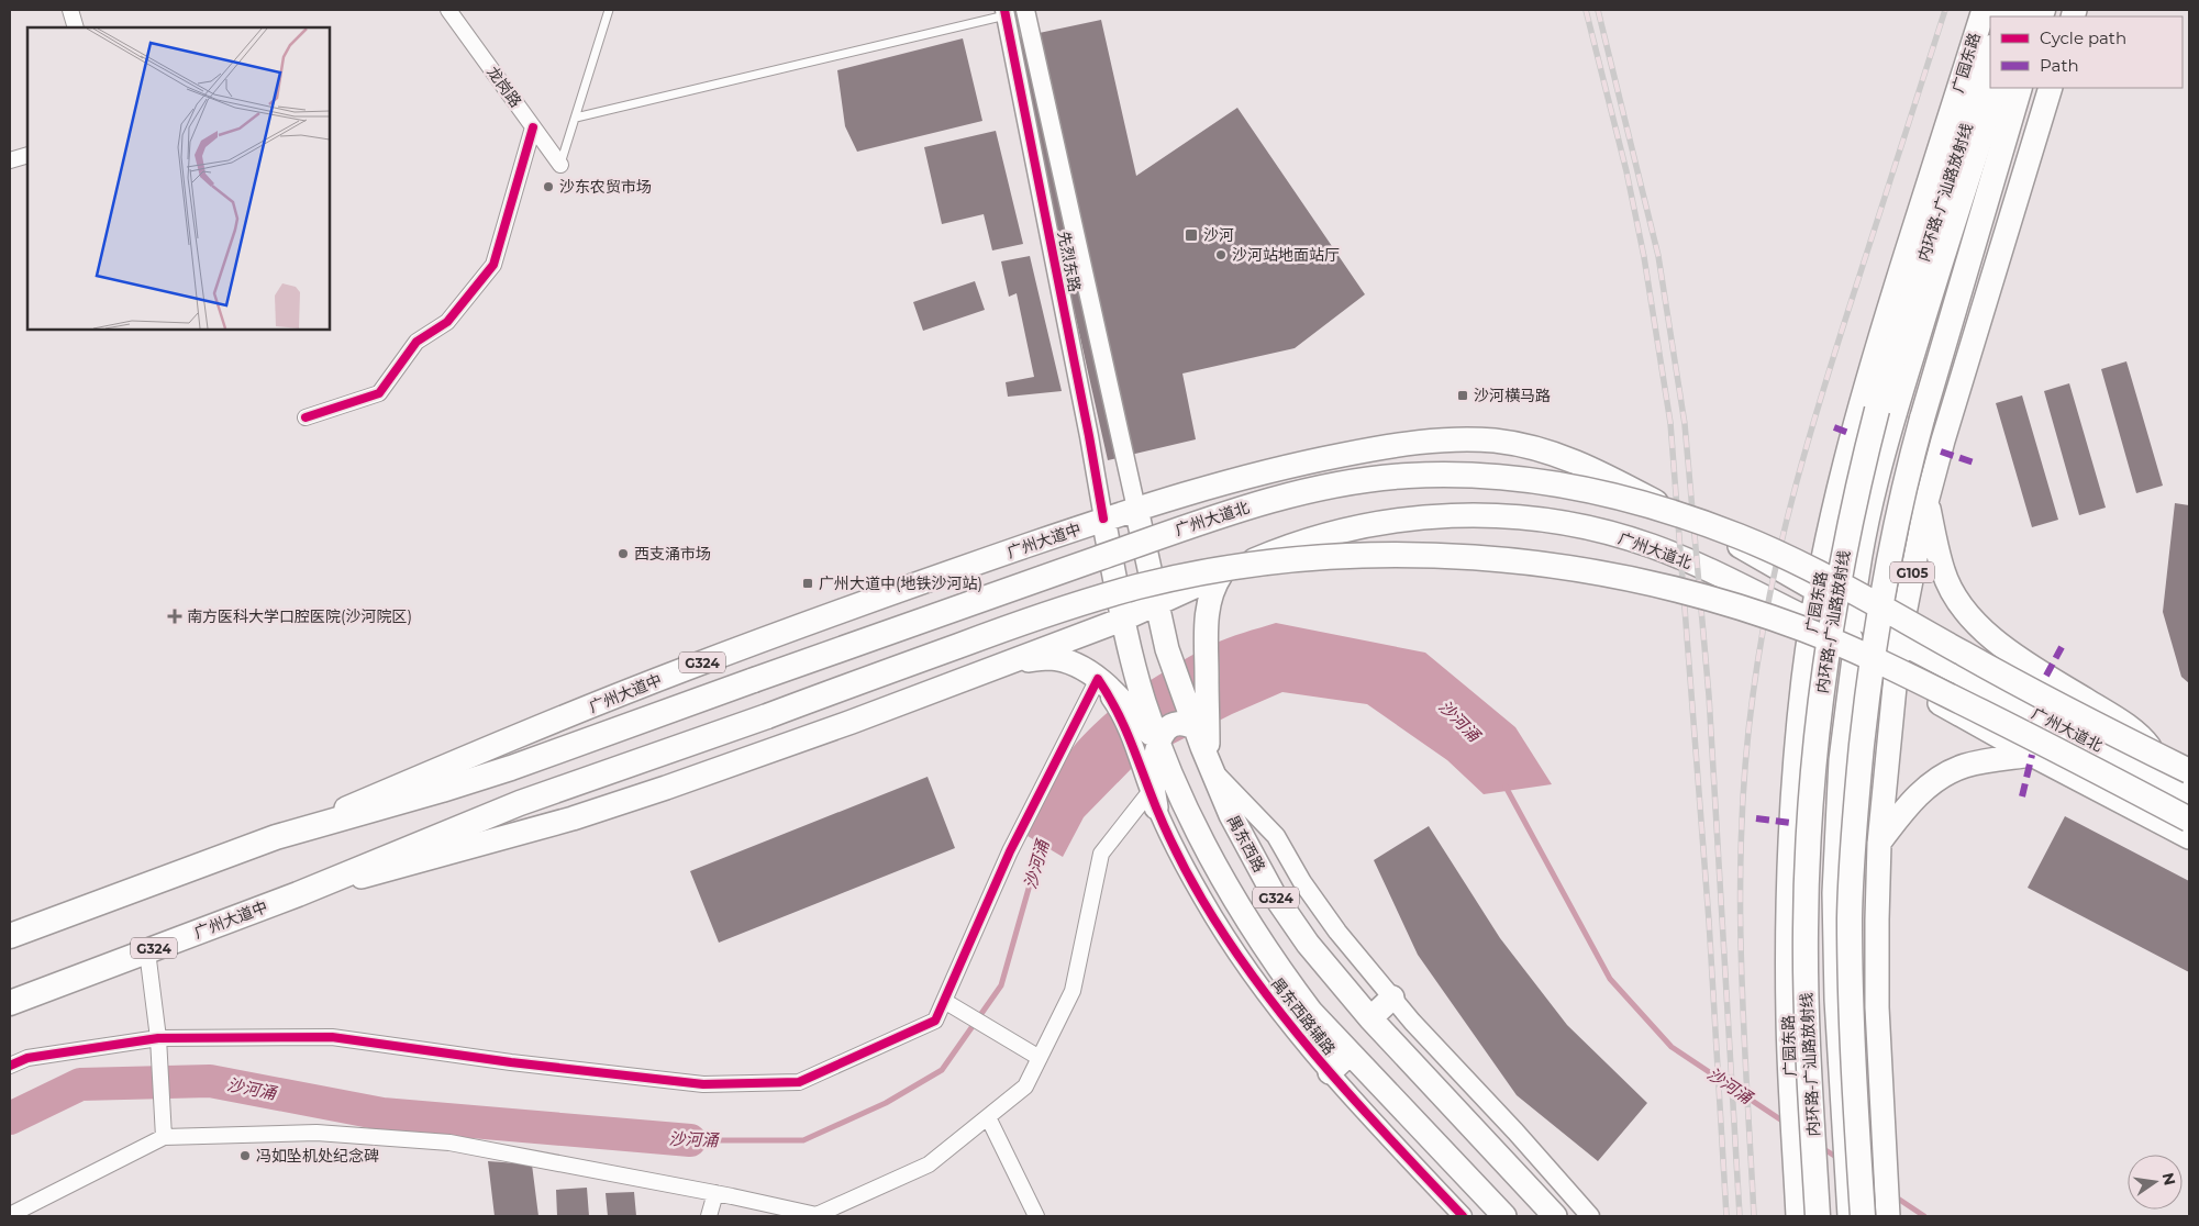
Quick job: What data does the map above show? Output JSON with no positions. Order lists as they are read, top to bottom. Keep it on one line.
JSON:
{"streets":{"highway":["内环路-广汕路放射线","广州大道北","广州大道中","G324"],"main road":["广园东路","G105","禺东西路"],"street":["龙岗路","先烈东路","禺东西路辅路"]},"crossings":[["广园东路","广州大道北"],["先烈东路","广州大道北"],["先烈东路","广州大道中"],["先烈东路","禺东西路"],["广州大道北","广州大道中"],["广州大道北","G105"],["广州大道北","G324"],["广州大道北","禺东西路"],["广州大道中","G324"],["广州大道中","禺东西路"],["G324","禺东西路辅路"]],"water":["沙河涌"],"places":{"other":["沙东农贸市场","沙河站地面站厅","西支涌市场","冯如坠机处纪念碑"],"transit":["沙河","沙河横马路","广州大道中(地铁沙河站)"],"health":["南方医科大学口腔医院(沙河院区)"]},"legend":["Cycle path","Path"],"north":"right"}
